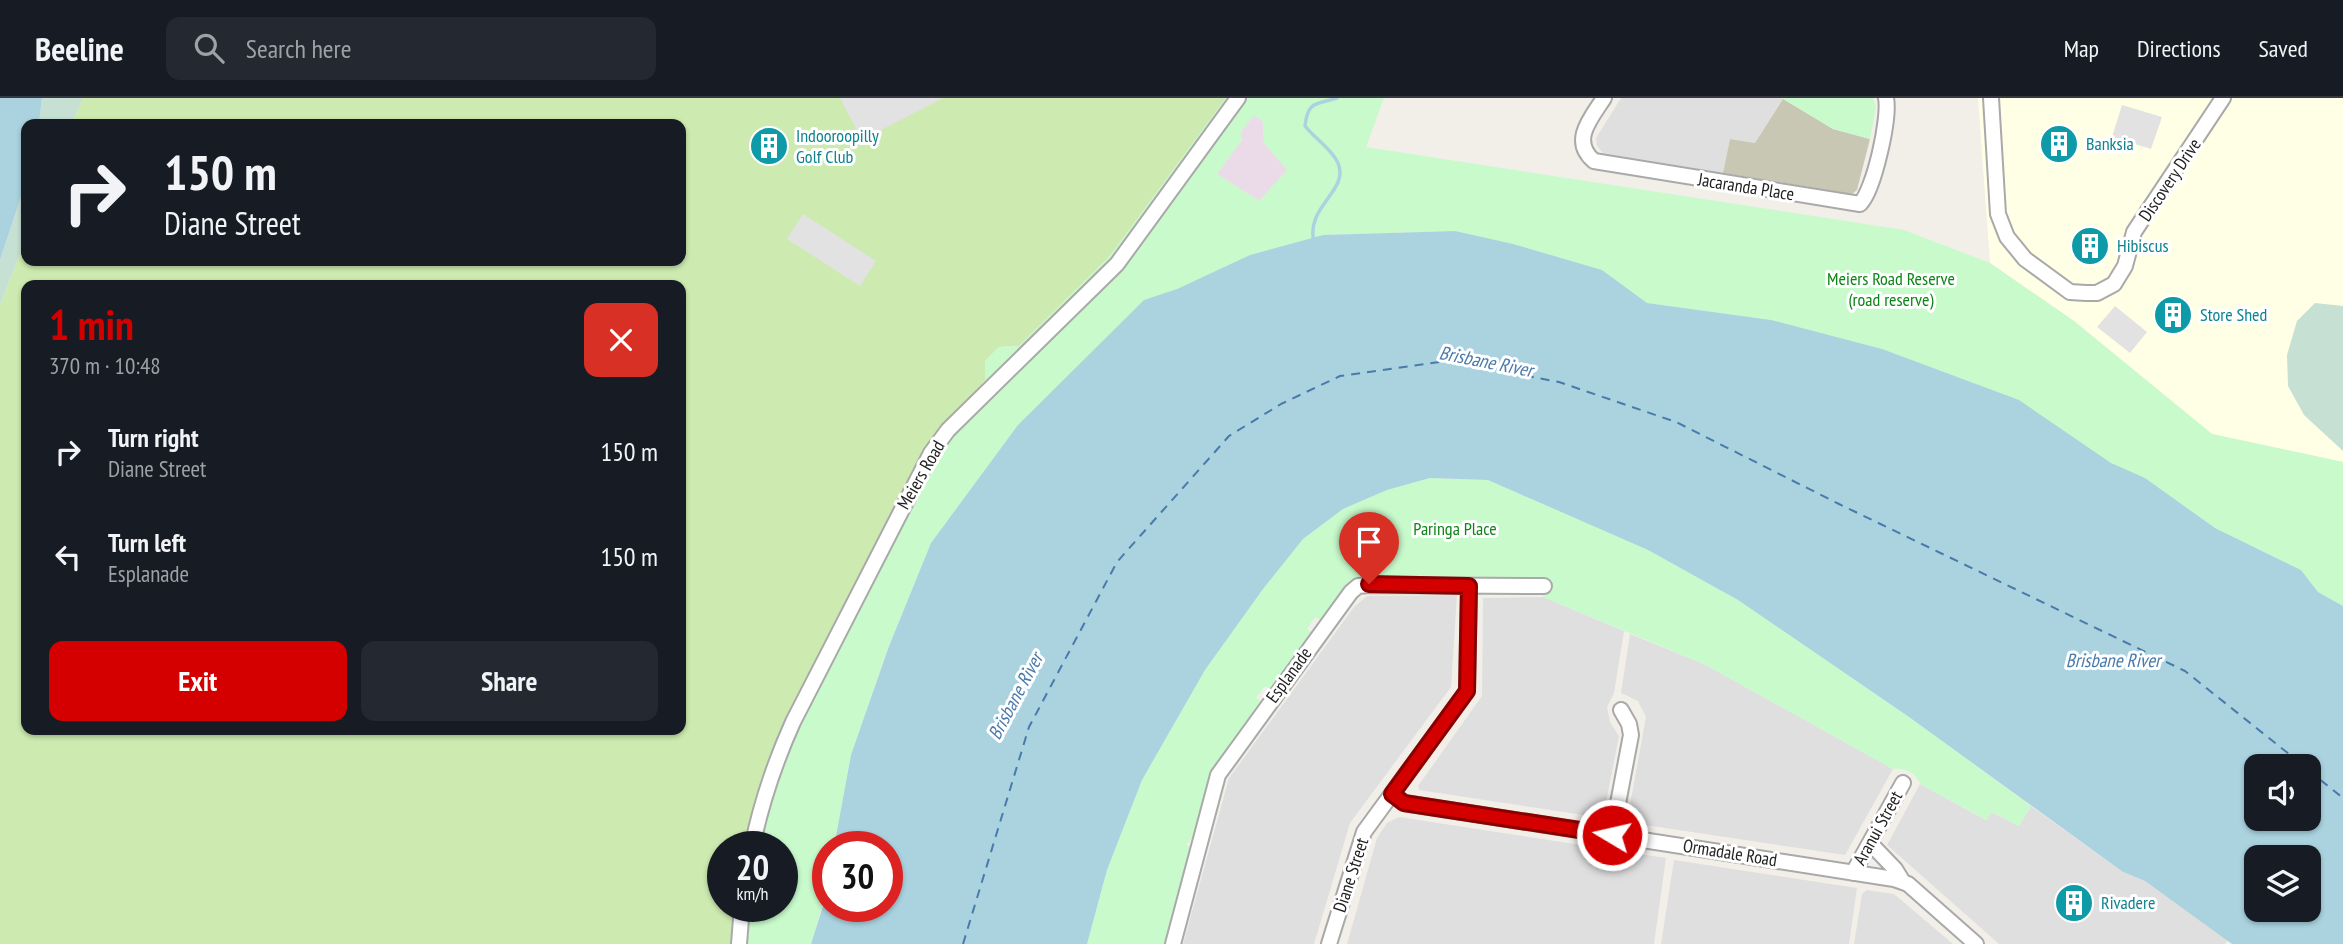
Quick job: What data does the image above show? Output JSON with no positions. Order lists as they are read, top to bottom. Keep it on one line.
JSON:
{"streets":{"street":["Discovery Drive","Jacaranda Place","Meiers Road","Esplanade","Aranui Street","Ormadale Road","Diane Street"]},"crossings":[["Esplanade","Diane Street"],["Aranui Street","Ormadale Road"],["Ormadale Road","Diane Street"]],"water":["Brisbane River"],"parks":["Meiers Road Reserve (road reserve)","Paringa Place"],"places":{"building":["Banksia","Indooroopilly Golf Club","Hibiscus","Store Shed","Rivadere"]},"page":{"header":"Beeline","search":"Search here","nav":["Map","Directions","Saved"],"turn":["150 m","Diane Street"],"heading":["1 min","370 m · 10:48"],"list":[{"name":"Turn right","note":"Diane Street","value":"150 m"},{"name":"Turn left","note":"Esplanade","value":"150 m"}],"buttons":["Exit","Share"],"speed":"20 km/h","limit":"30"}}
